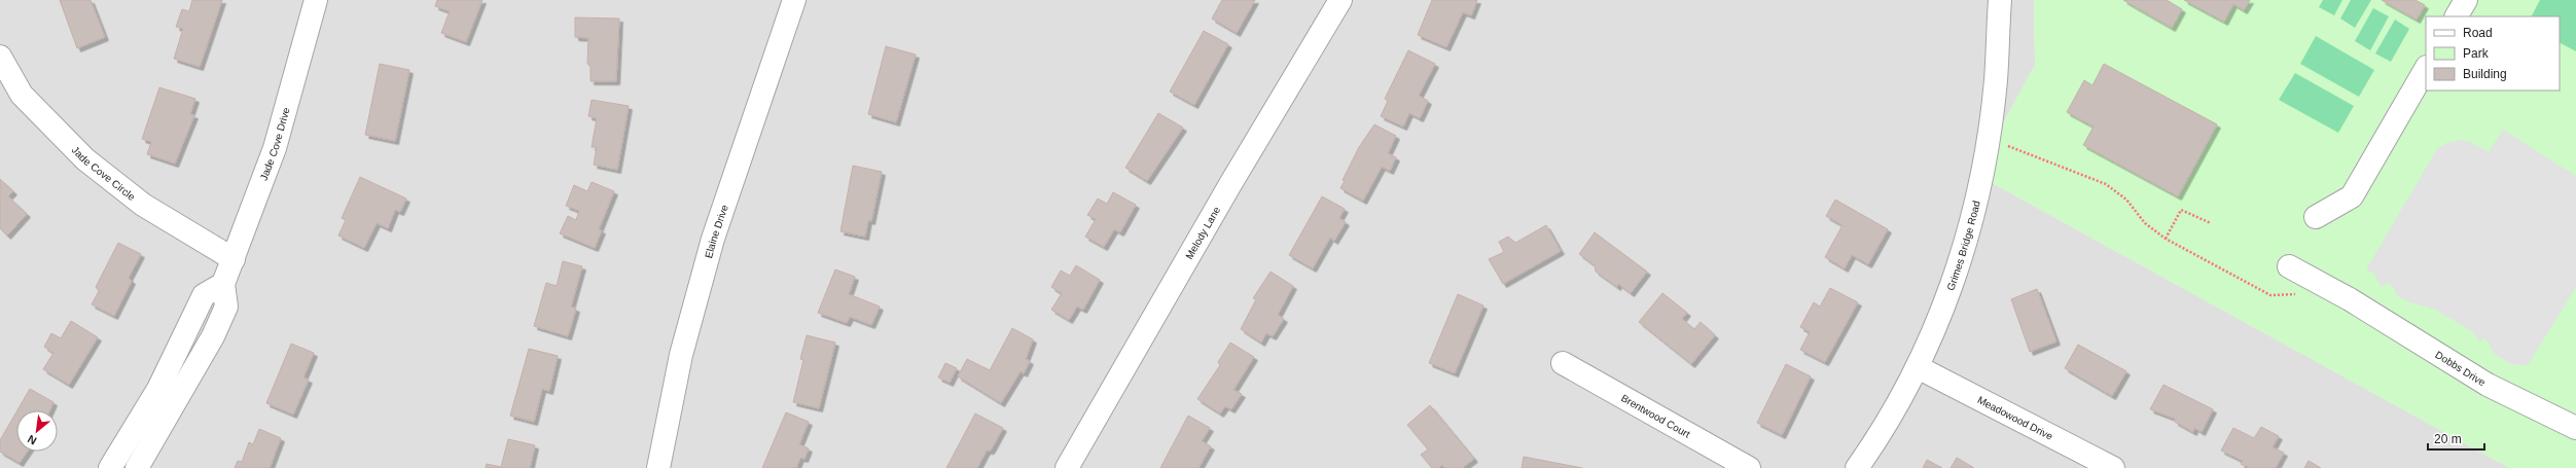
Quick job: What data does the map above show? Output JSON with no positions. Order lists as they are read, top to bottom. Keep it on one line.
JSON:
{"streets":{"street":["Jade Cove Drive","Jade Cove Circle","Elaine Drive","Melody Lane","Grimes Bridge Road","Dobbs Drive","Brentwood Court","Meadowood Drive"]},"crossings":[["Jade Cove Drive","Jade Cove Circle"],["Grimes Bridge Road","Meadowood Drive"]],"legend":["Road","Park","Building"],"scale_bar":"20 m","north":"bottom left"}
